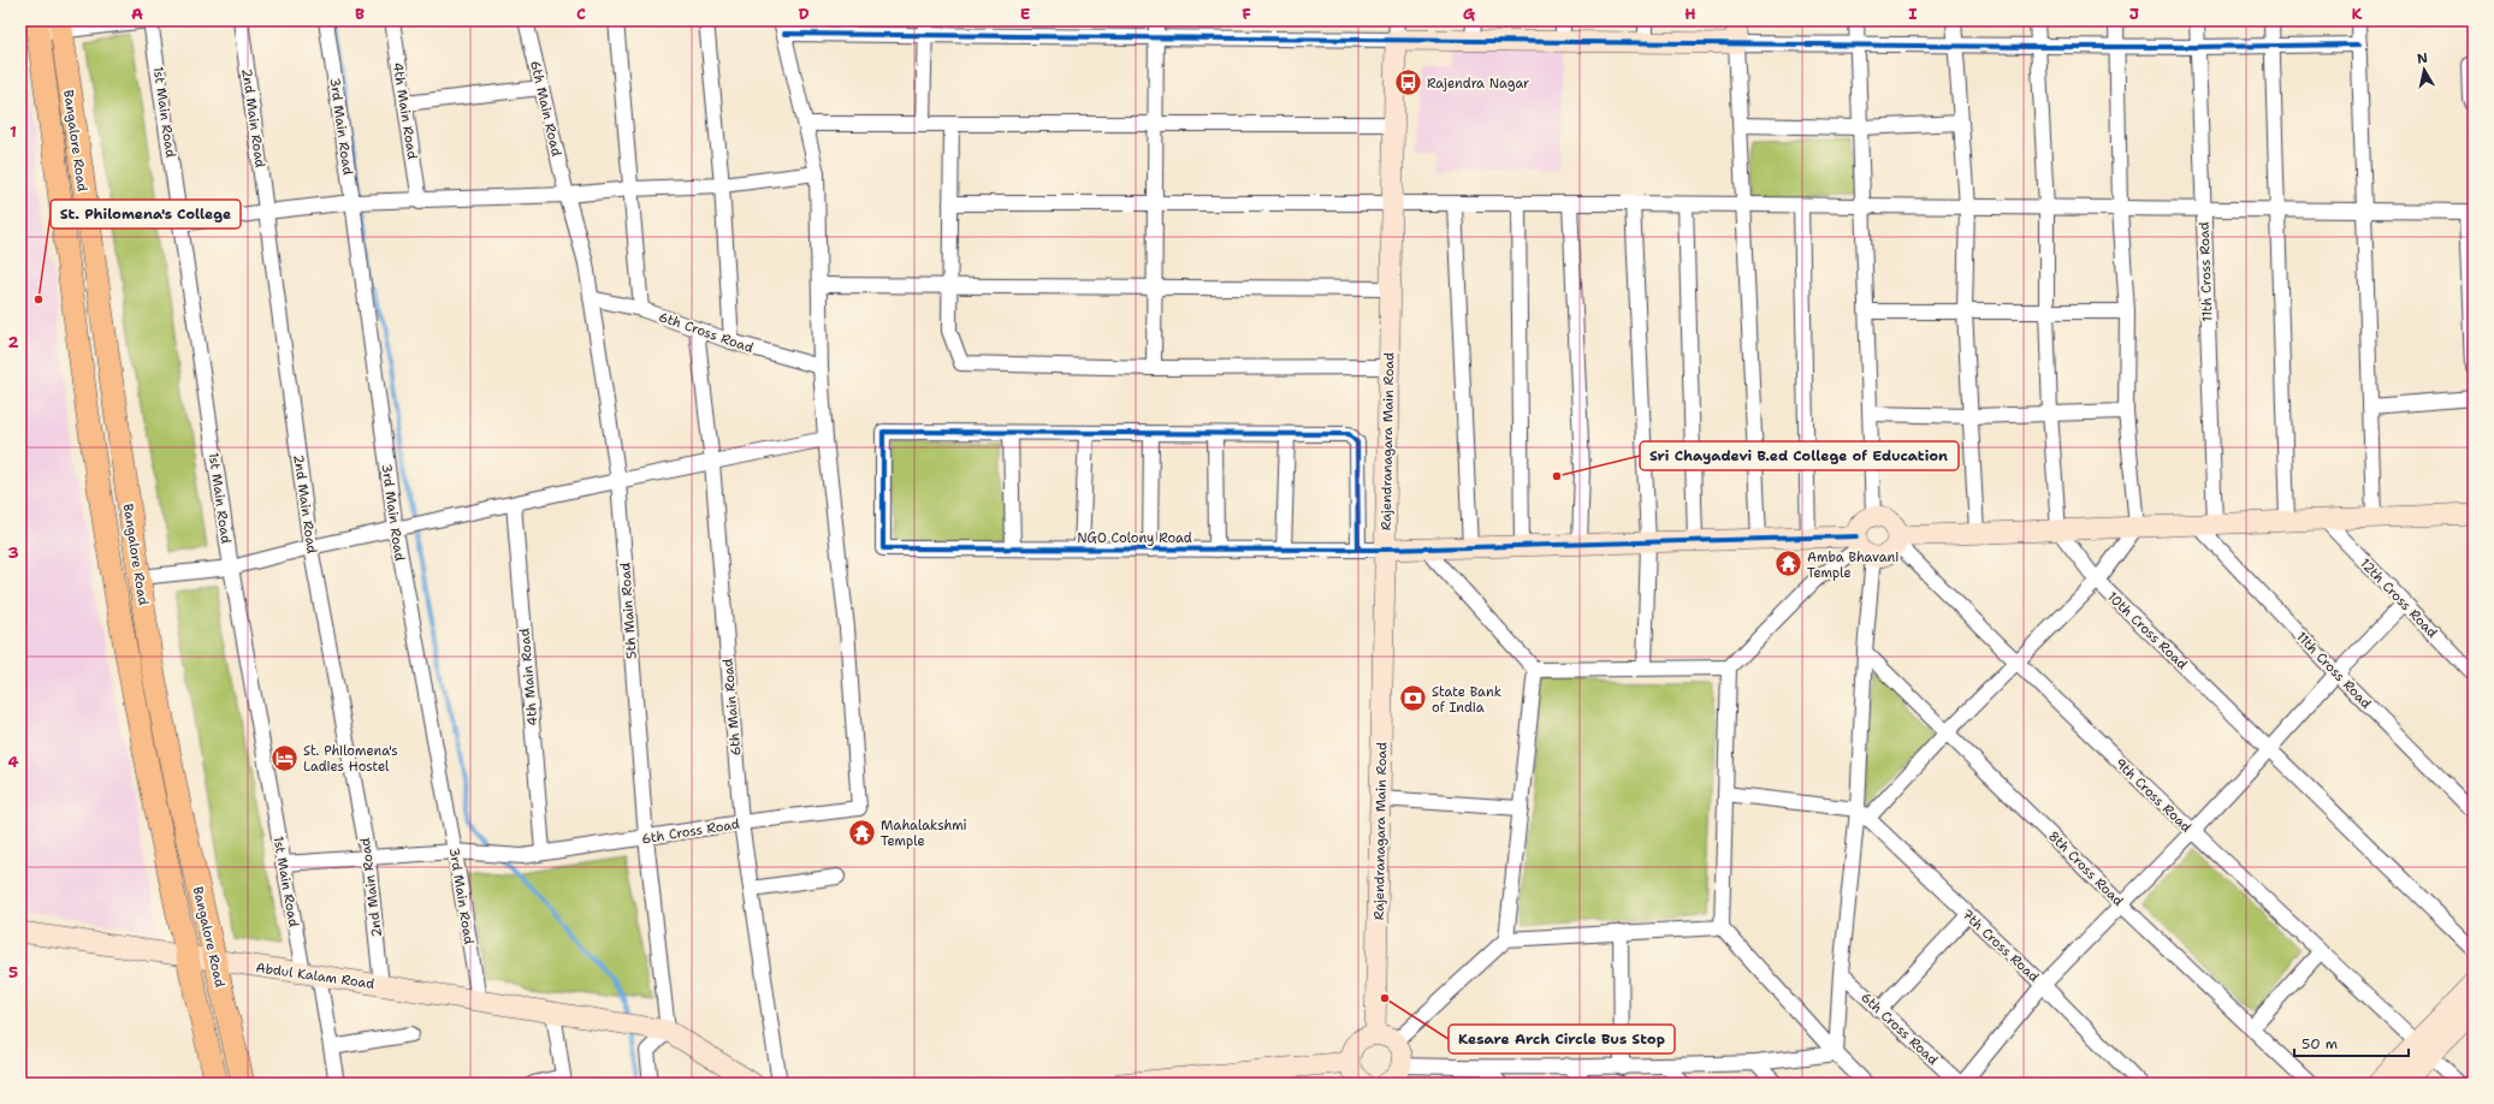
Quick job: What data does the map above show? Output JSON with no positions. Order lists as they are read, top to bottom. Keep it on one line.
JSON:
{"streets":{"main road":["Bangalore Road"],"street":["6th Main Road","4th Main Road","1st Main Road","2nd Main Road","3rd Main Road","11th Cross Road","6th Cross Road","Rajendranagara Main Road","NGO Colony Road","12th Cross Road","5th Main Road","10th Cross Road","9th Cross Road","8th Cross Road","7th Cross Road","Abdul Kalam Road"]},"crossings":[["6th Main Road","6th Cross Road"],["6th Main Road","5th Main Road"],["4th Main Road","6th Cross Road"],["1st Main Road","6th Cross Road"],["1st Main Road","Abdul Kalam Road"],["2nd Main Road","6th Cross Road"],["2nd Main Road","Abdul Kalam Road"],["3rd Main Road","6th Cross Road"],["3rd Main Road","Abdul Kalam Road"],["Bangalore Road","Abdul Kalam Road"],["6th Cross Road","5th Main Road"],["Rajendranagara Main Road","NGO Colony Road"],["5th Main Road","Abdul Kalam Road"]],"places":{"bus stop":["Rajendra Nagar"],"other":["St. Philomena's College","Sri Chayadevi B.ed College of Education","Kesare Arch Circle Bus Stop"],"temple":["Amba Bhavani Temple","Mahalakshmi Temple"],"bank":["State Bank of India"],"hotel":["St. Philomena's Ladies Hostel"]},"scale_bar":"50 m","north":"top","grid":{"columns":["A","B","C","D","E","F","G","H","I","J","K"],"rows":["1","2","3","4","5"]}}
